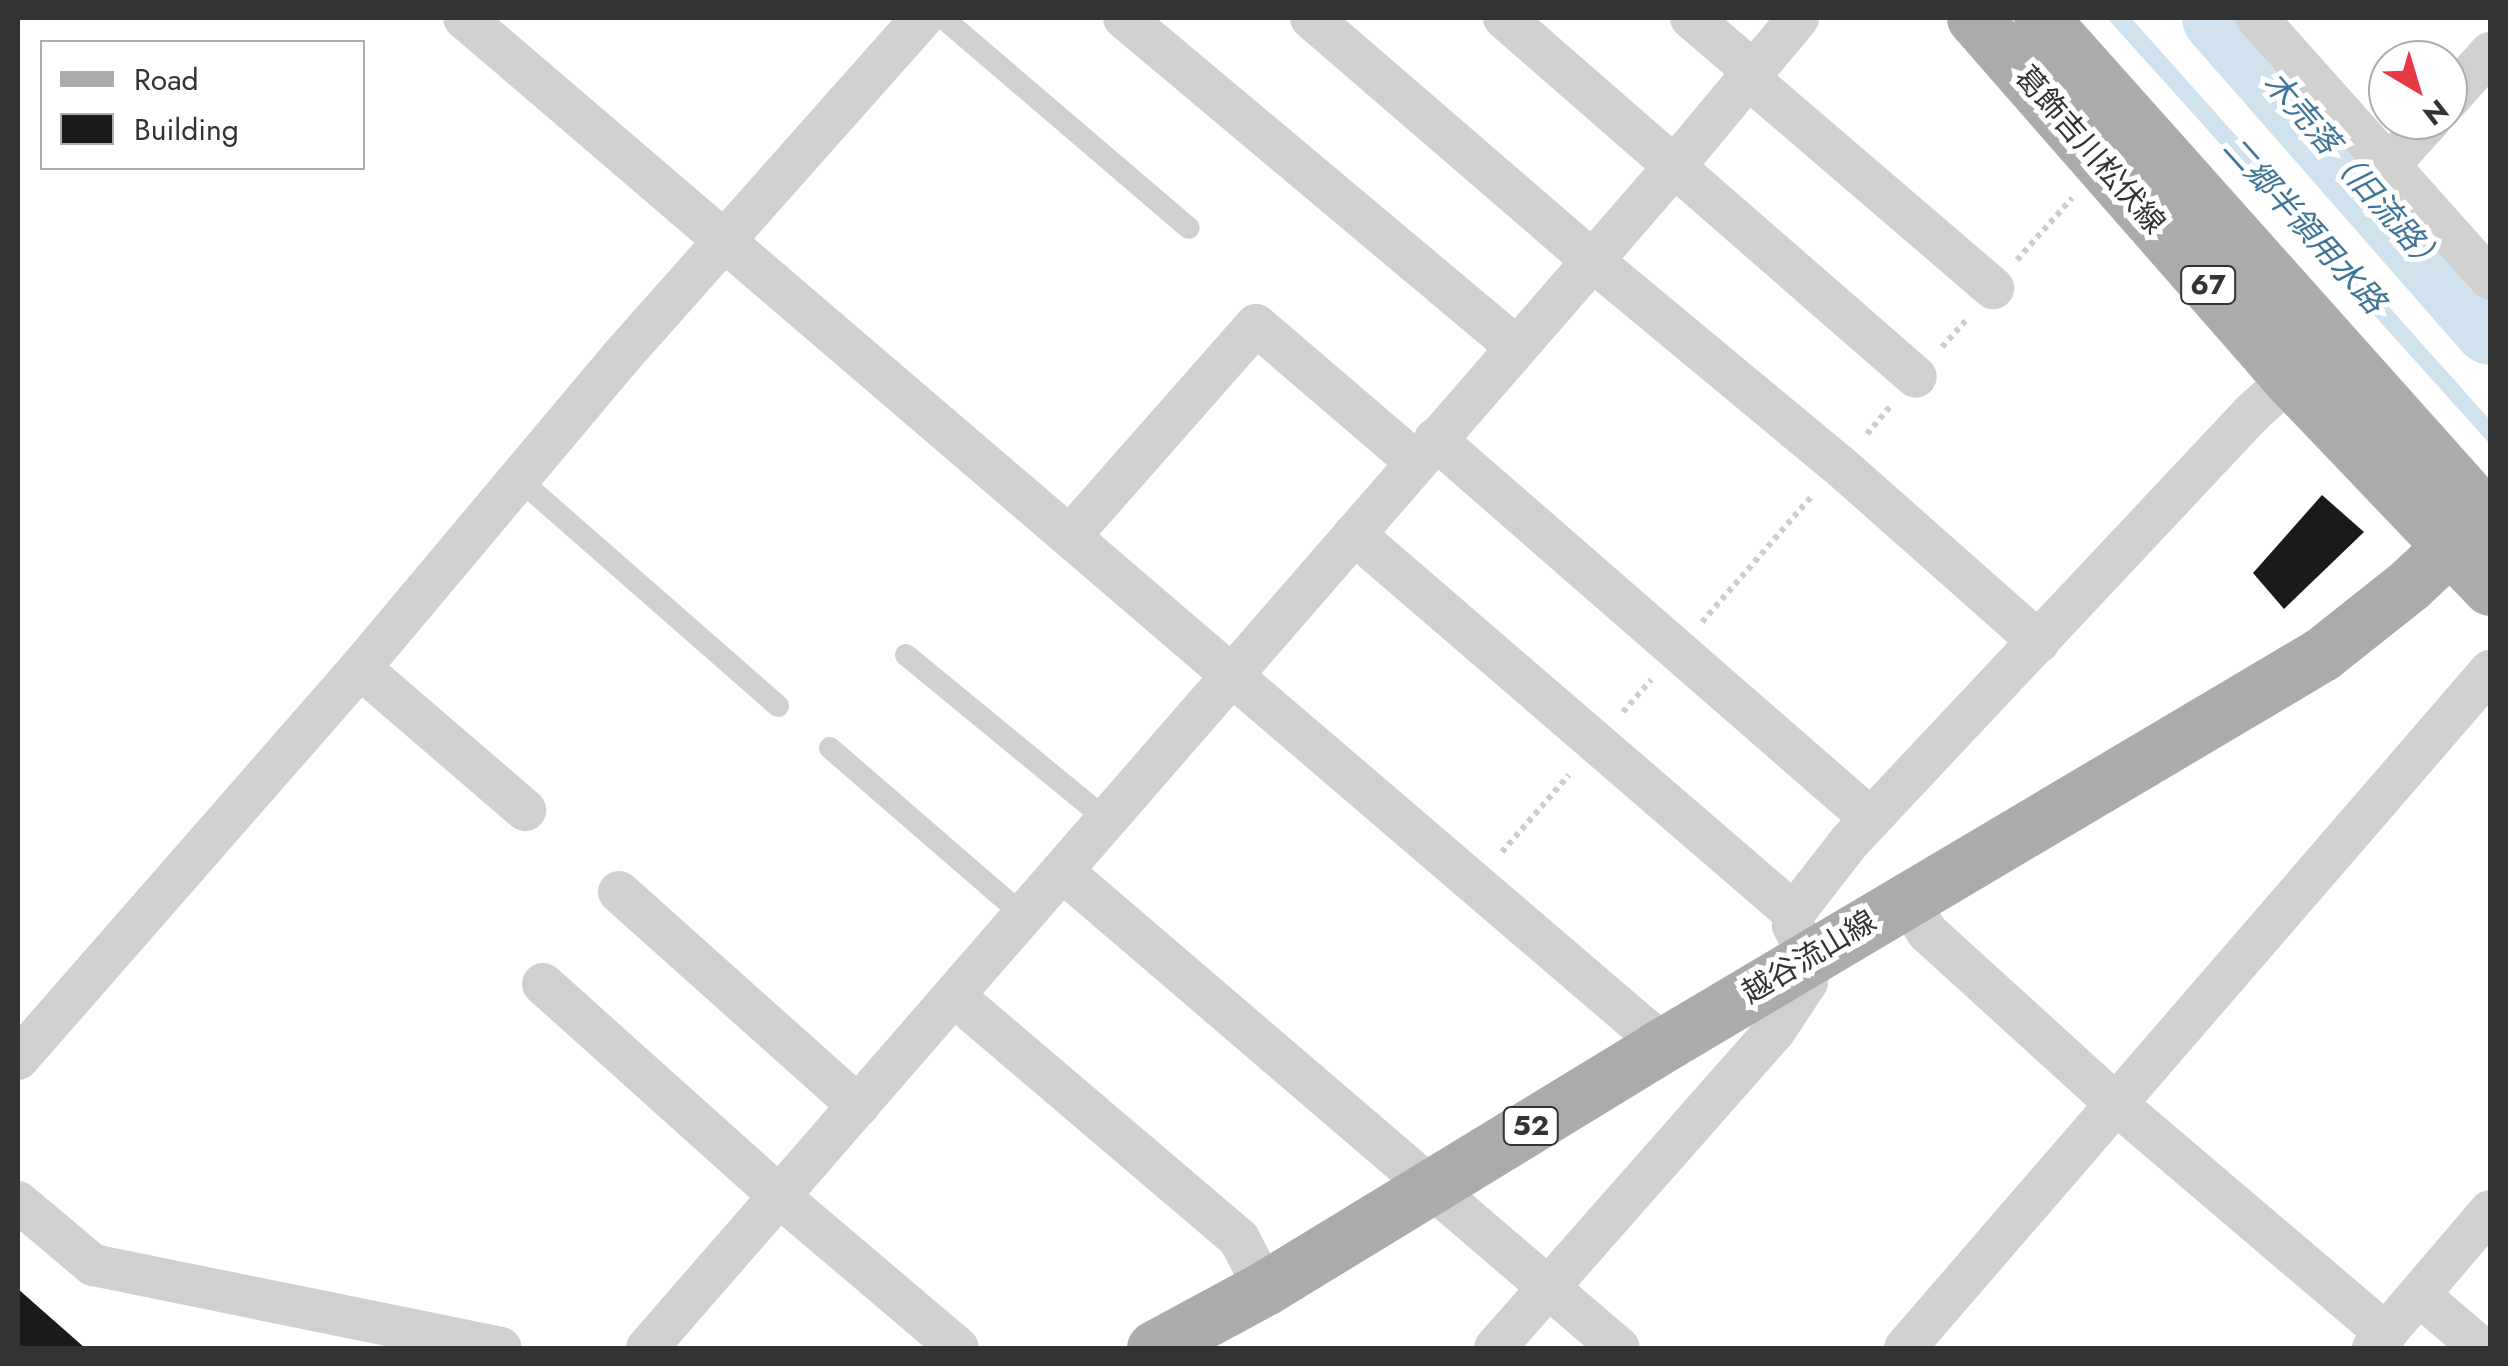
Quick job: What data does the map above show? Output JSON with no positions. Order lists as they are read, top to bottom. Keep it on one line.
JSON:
{"streets":{"main road":["葛飾吉川松伏線","67","越谷流山線","52"]},"crossings":[["葛飾吉川松伏線","越谷流山線"]],"water":["木売落（旧流路）","二郷半領用水路"],"legend":["Road","Building"],"north":"bottom right"}
